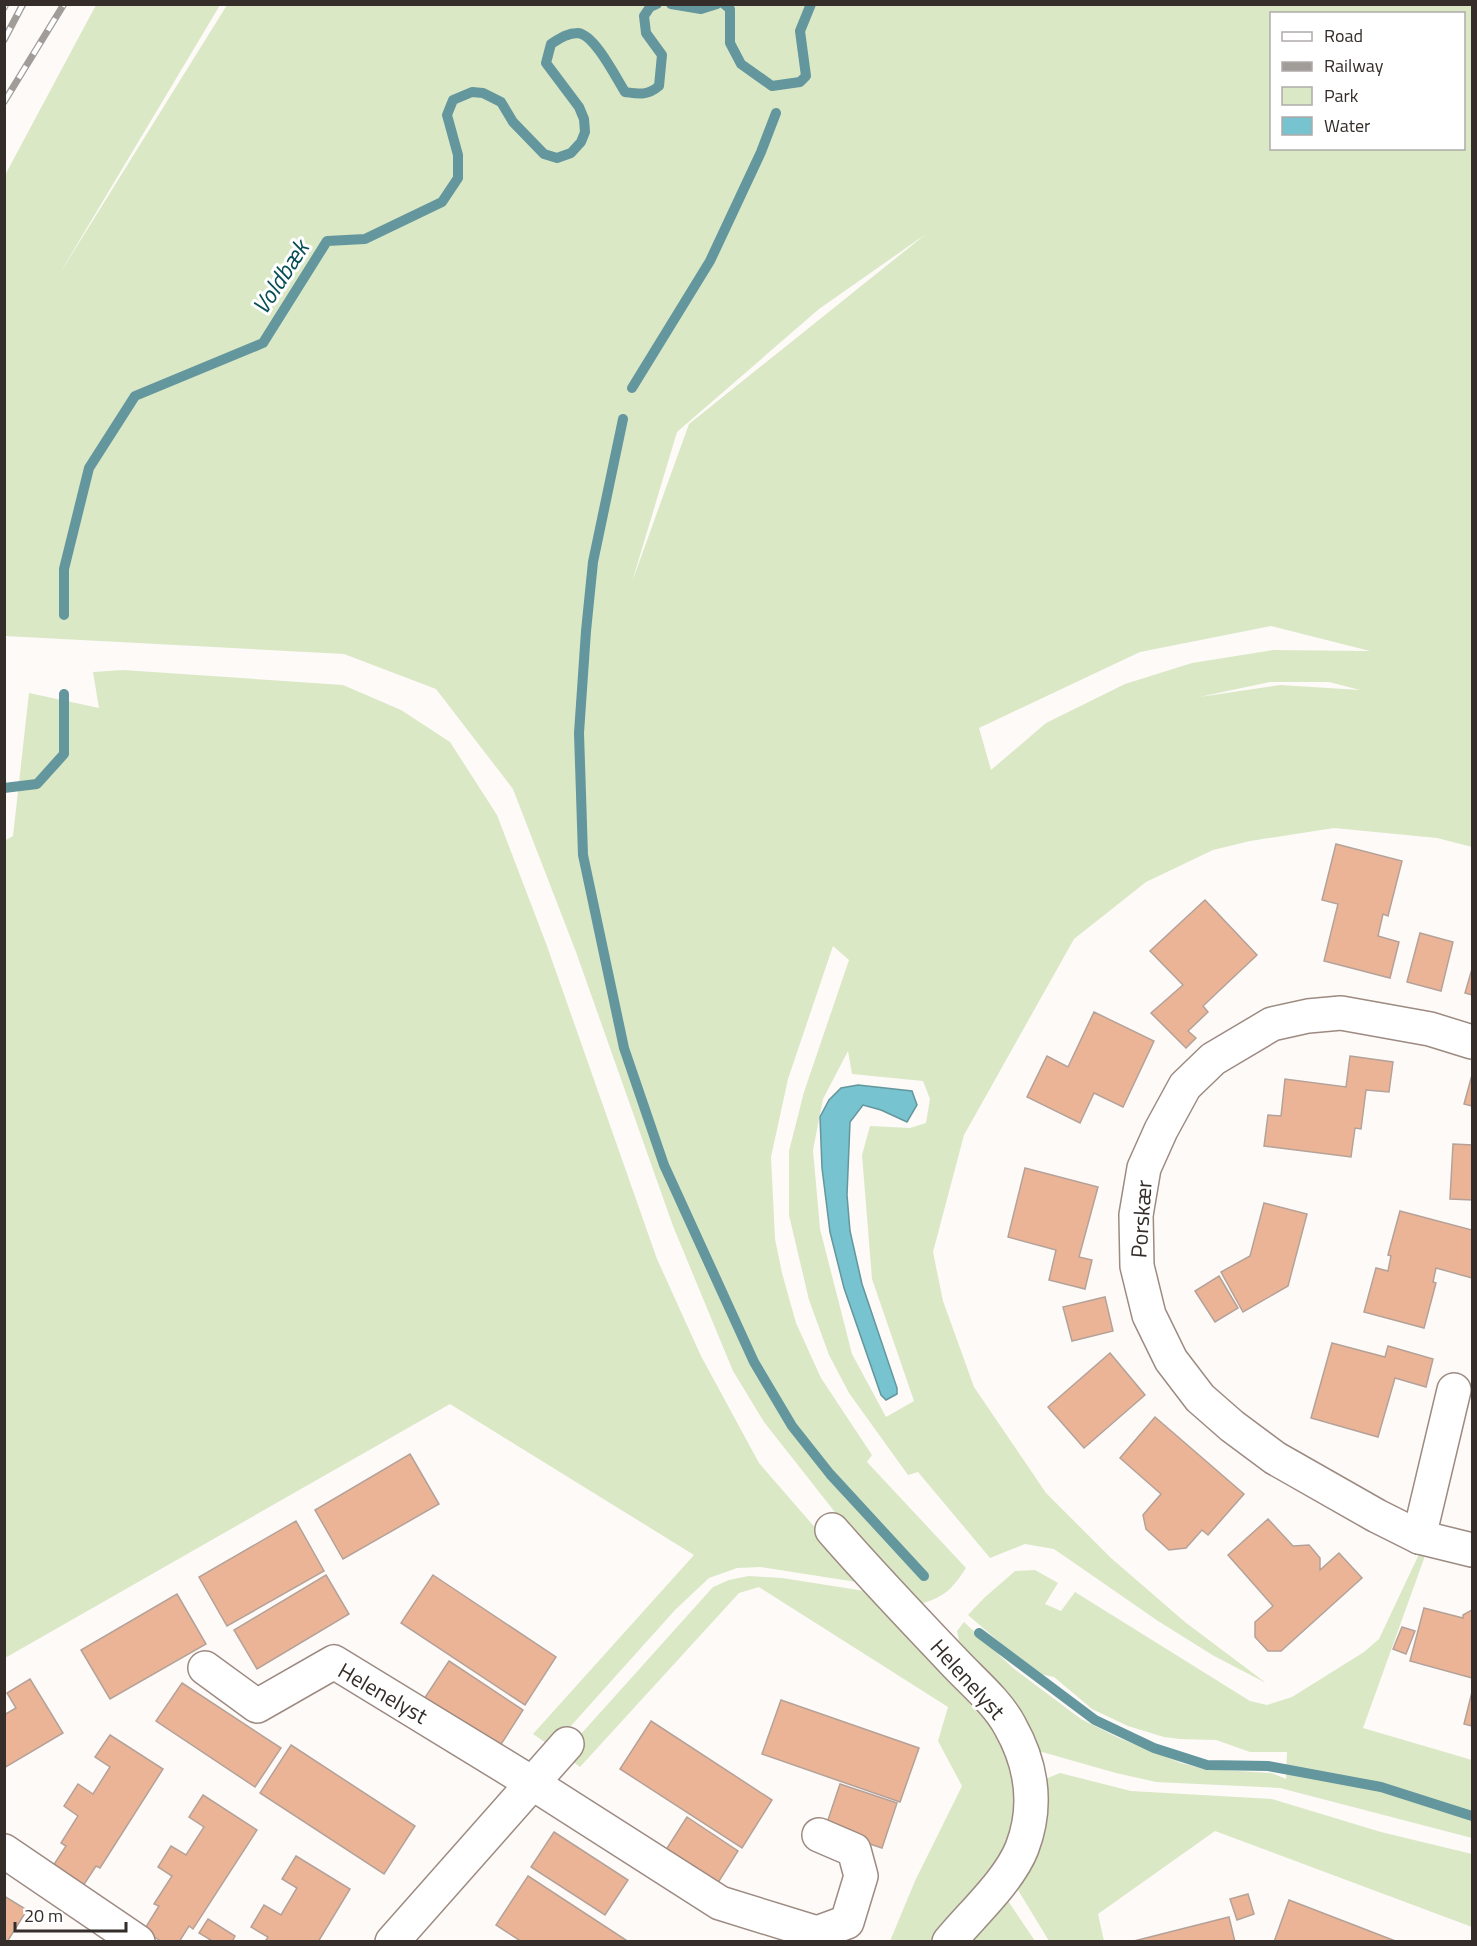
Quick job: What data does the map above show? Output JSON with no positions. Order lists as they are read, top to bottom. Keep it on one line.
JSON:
{"streets":{"street":["Porskær","Helenelyst"]},"water":["Voldbæk"],"legend":["Road","Railway","Park","Water"],"scale_bar":"20 m"}
